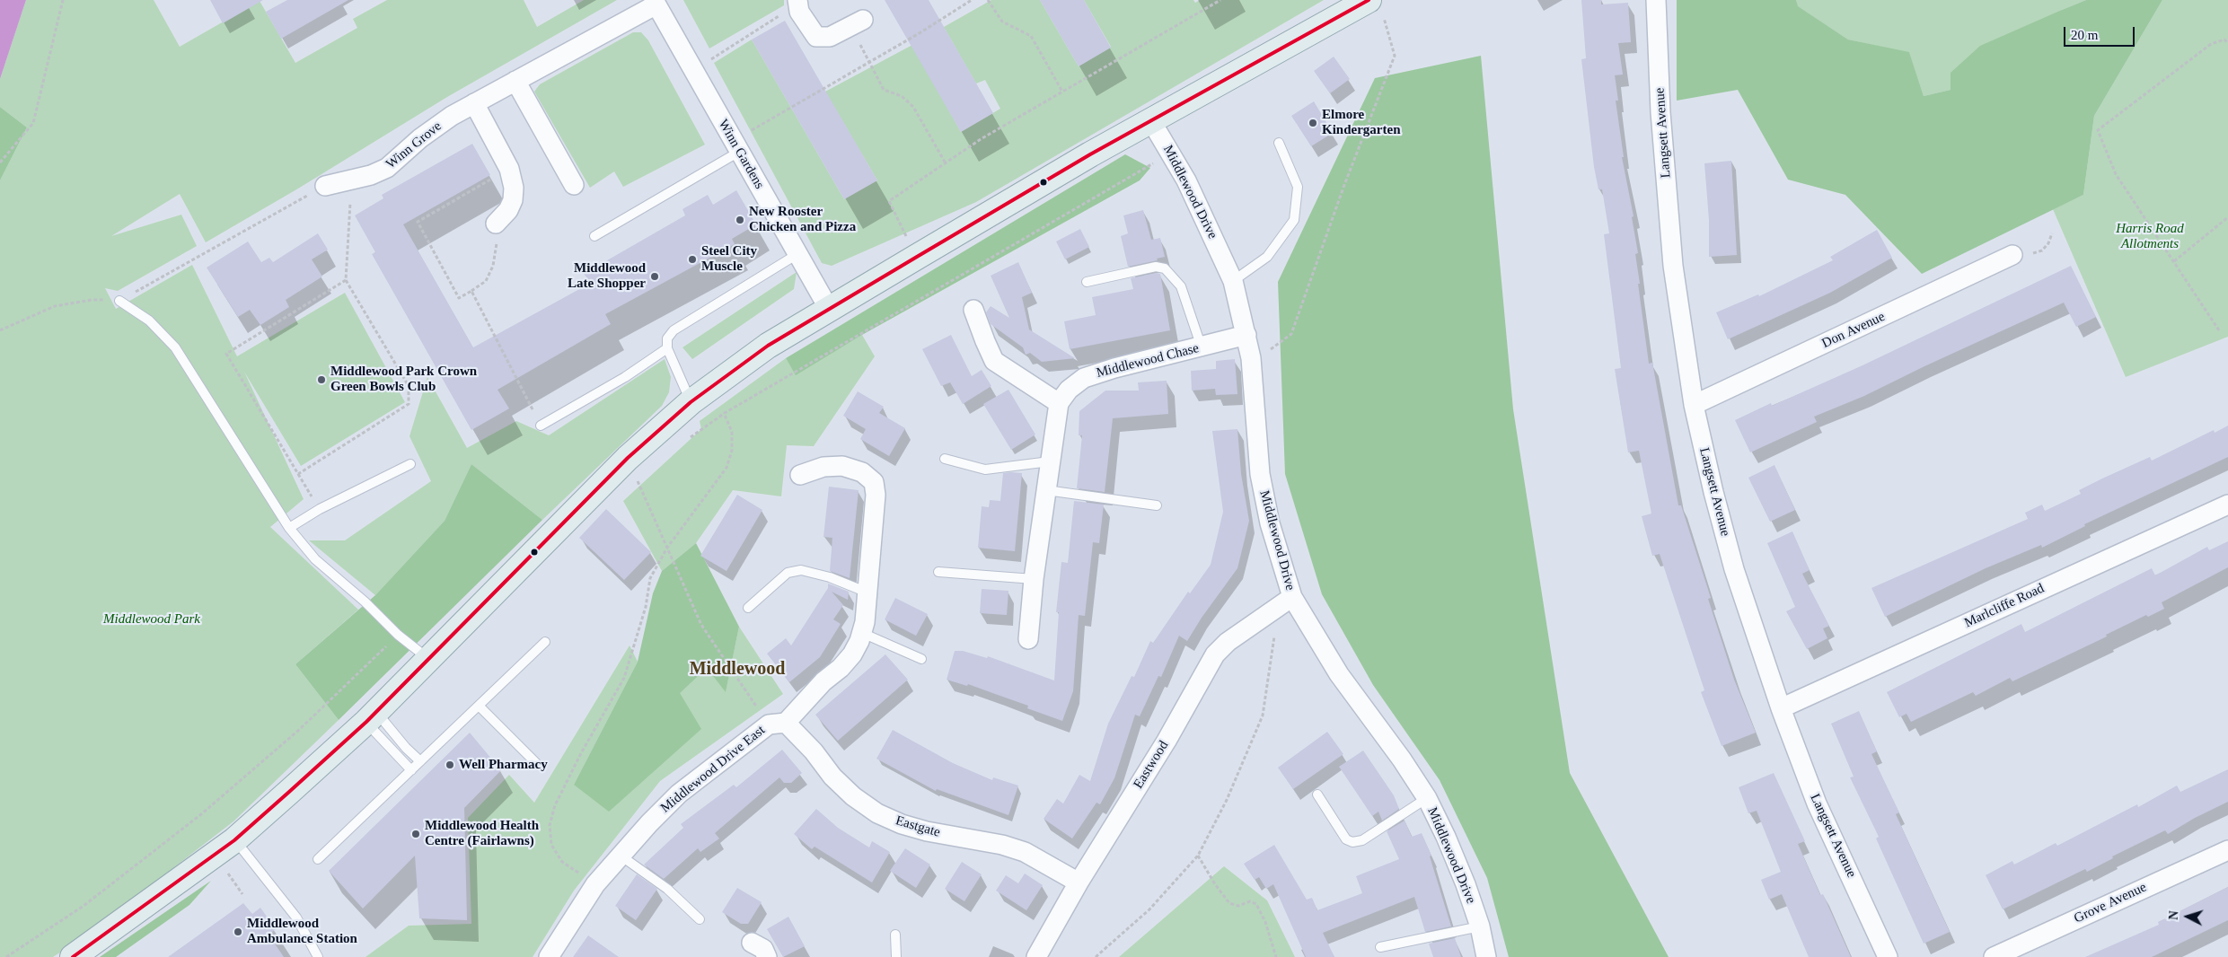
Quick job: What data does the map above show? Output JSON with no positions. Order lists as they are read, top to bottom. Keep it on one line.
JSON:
{"streets":{"street":["Langsett Avenue","Winn Grove","Winn Gardens","Middlewood Drive","Don Avenue","Middlewood Chase","Marlcliffe Road","Eastwood","Middlewood Drive East","Eastgate","Grove Avenue"]},"crossings":[["Langsett Avenue","Don Avenue"],["Langsett Avenue","Marlcliffe Road"],["Winn Grove","Winn Gardens"],["Middlewood Drive","Middlewood Chase"],["Middlewood Drive","Eastwood"],["Eastwood","Eastgate"],["Middlewood Drive East","Eastgate"]],"districts":["Middlewood"],"parks":["Harris Road Allotments","Middlewood Park"],"places":["Elmore Kindergarten","New Rooster Chicken and Pizza","Steel City Muscle","Middlewood Late Shopper","Middlewood Park Crown Green Bowls Club","Well Pharmacy","Middlewood Health Centre (Fairlawns)","Middlewood Ambulance Station"],"scale_bar":"20 m","north":"left"}
